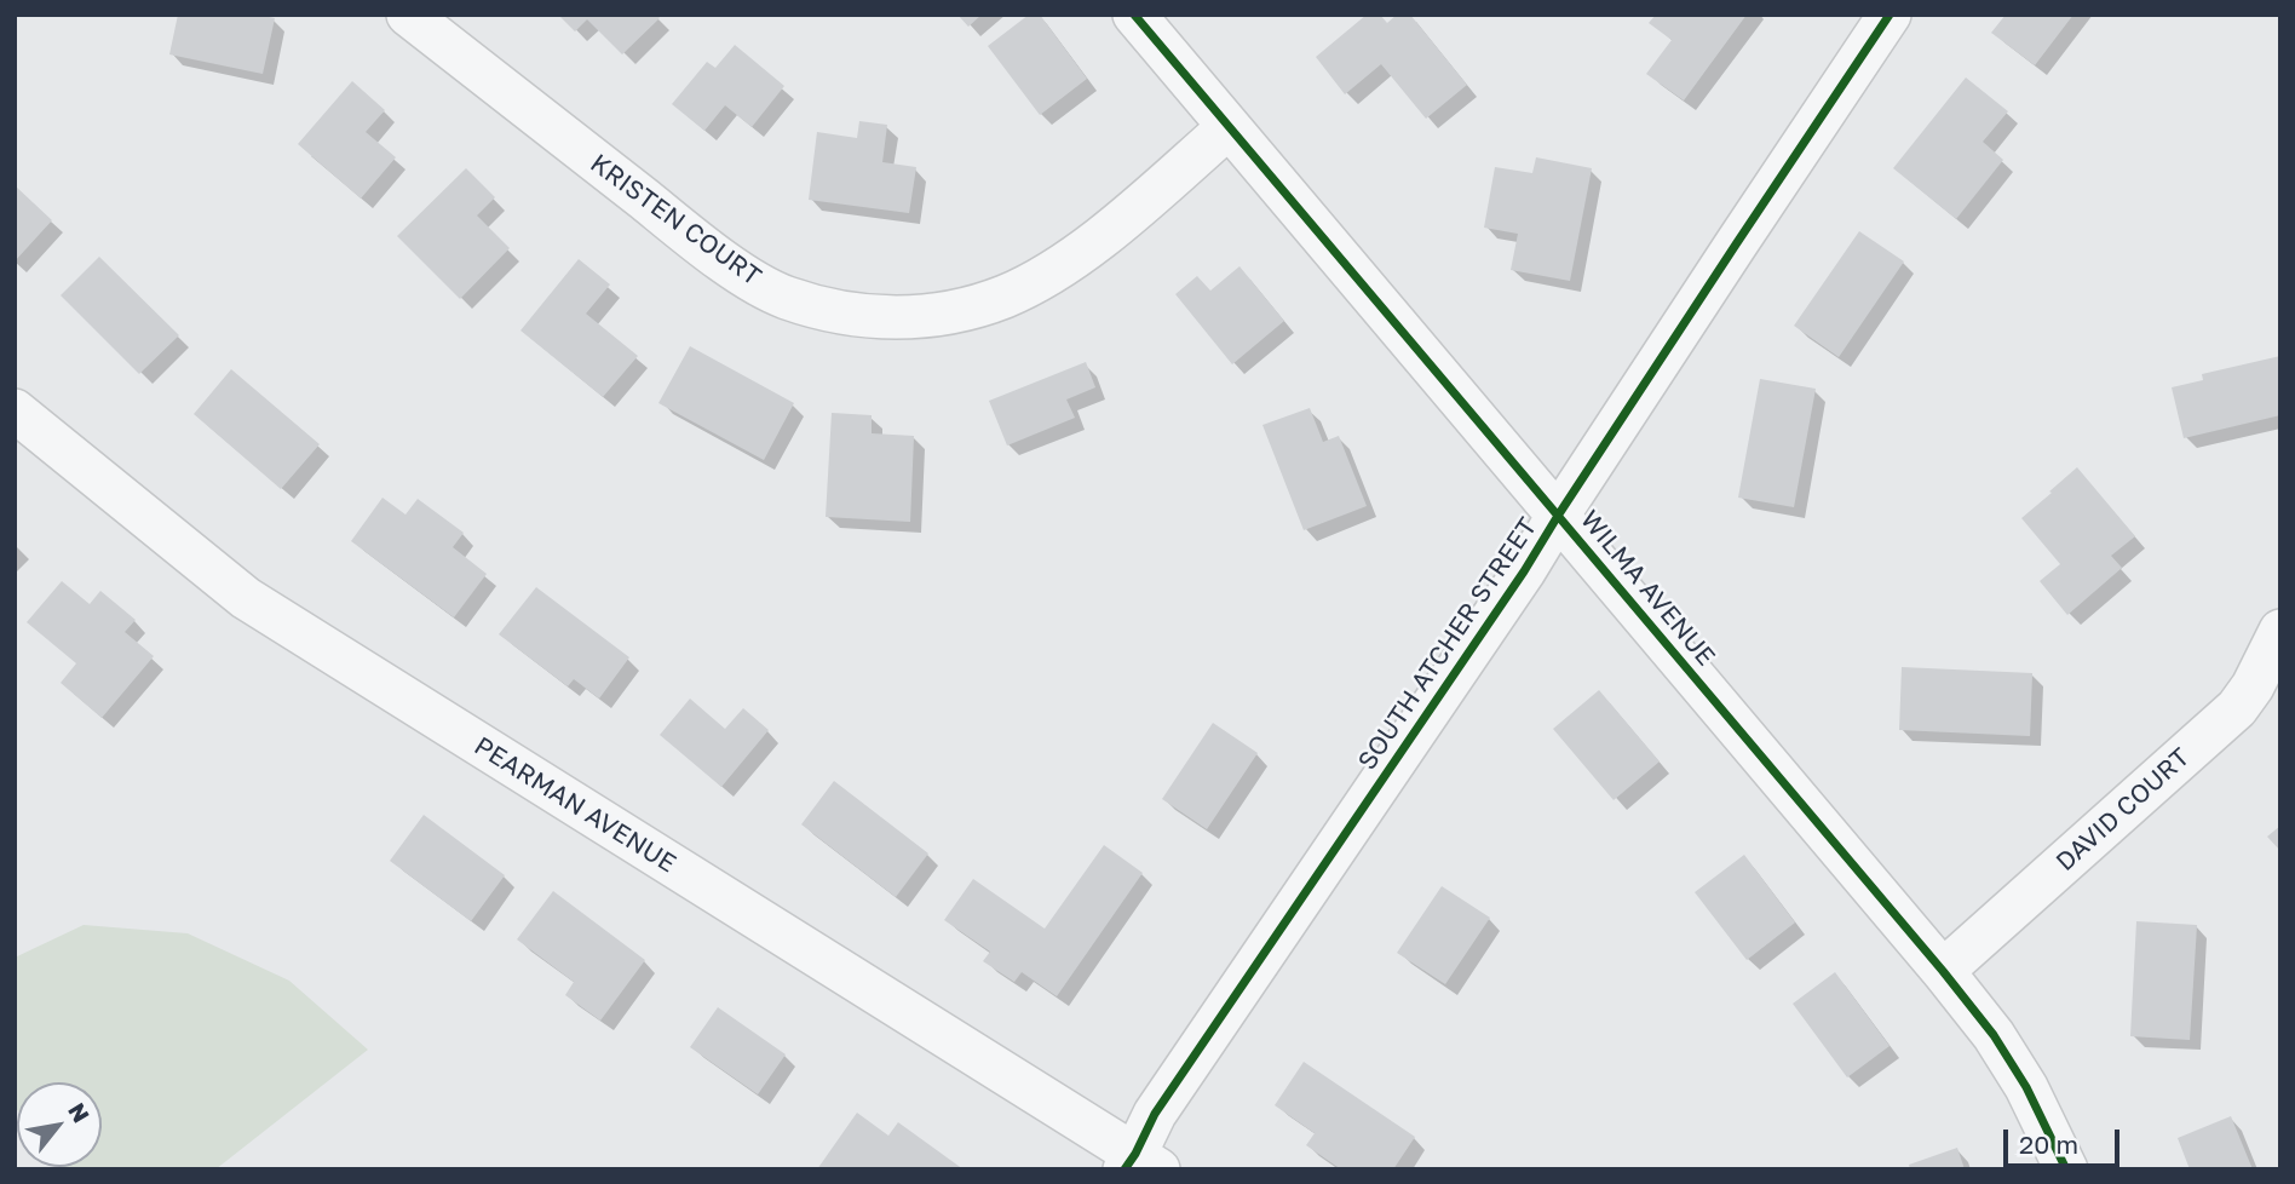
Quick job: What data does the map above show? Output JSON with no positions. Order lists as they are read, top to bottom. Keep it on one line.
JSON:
{"streets":{"street":["KRISTEN COURT","WILMA AVENUE","SOUTH ATCHER STREET","PEARMAN AVENUE","DAVID COURT"]},"crossings":[["KRISTEN COURT","WILMA AVENUE"],["WILMA AVENUE","SOUTH ATCHER STREET"],["WILMA AVENUE","DAVID COURT"],["SOUTH ATCHER STREET","PEARMAN AVENUE"]],"scale_bar":"20 m","north":"top right"}
